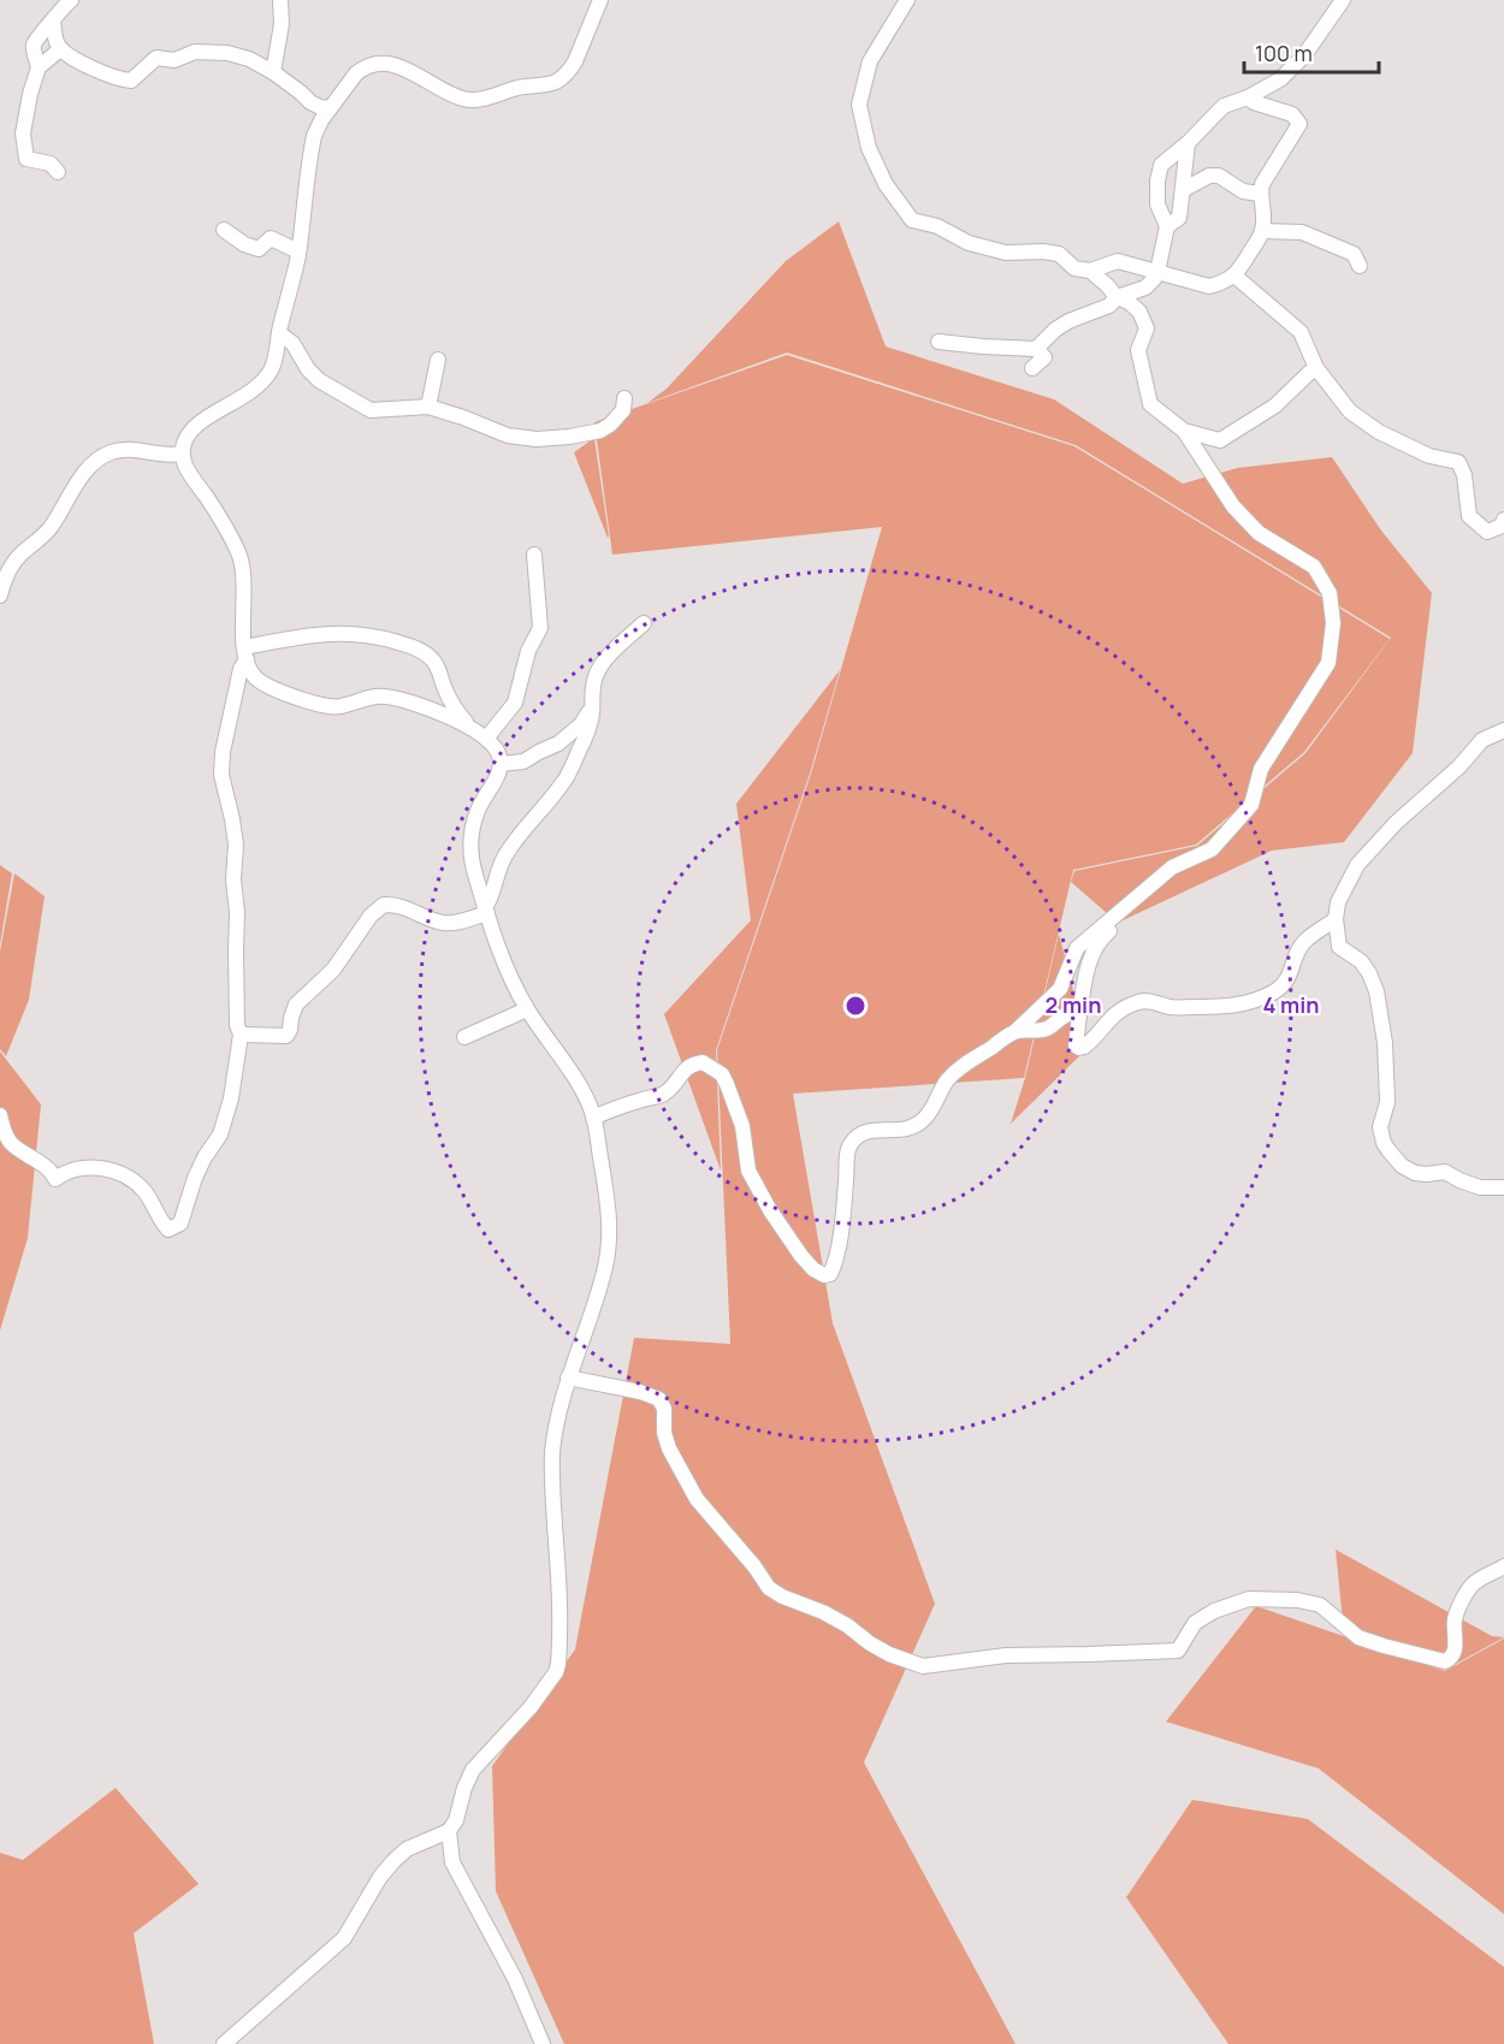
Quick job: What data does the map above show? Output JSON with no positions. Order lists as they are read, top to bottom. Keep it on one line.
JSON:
{"scale_bar":"100 m","rings":["2 min","4 min"]}
